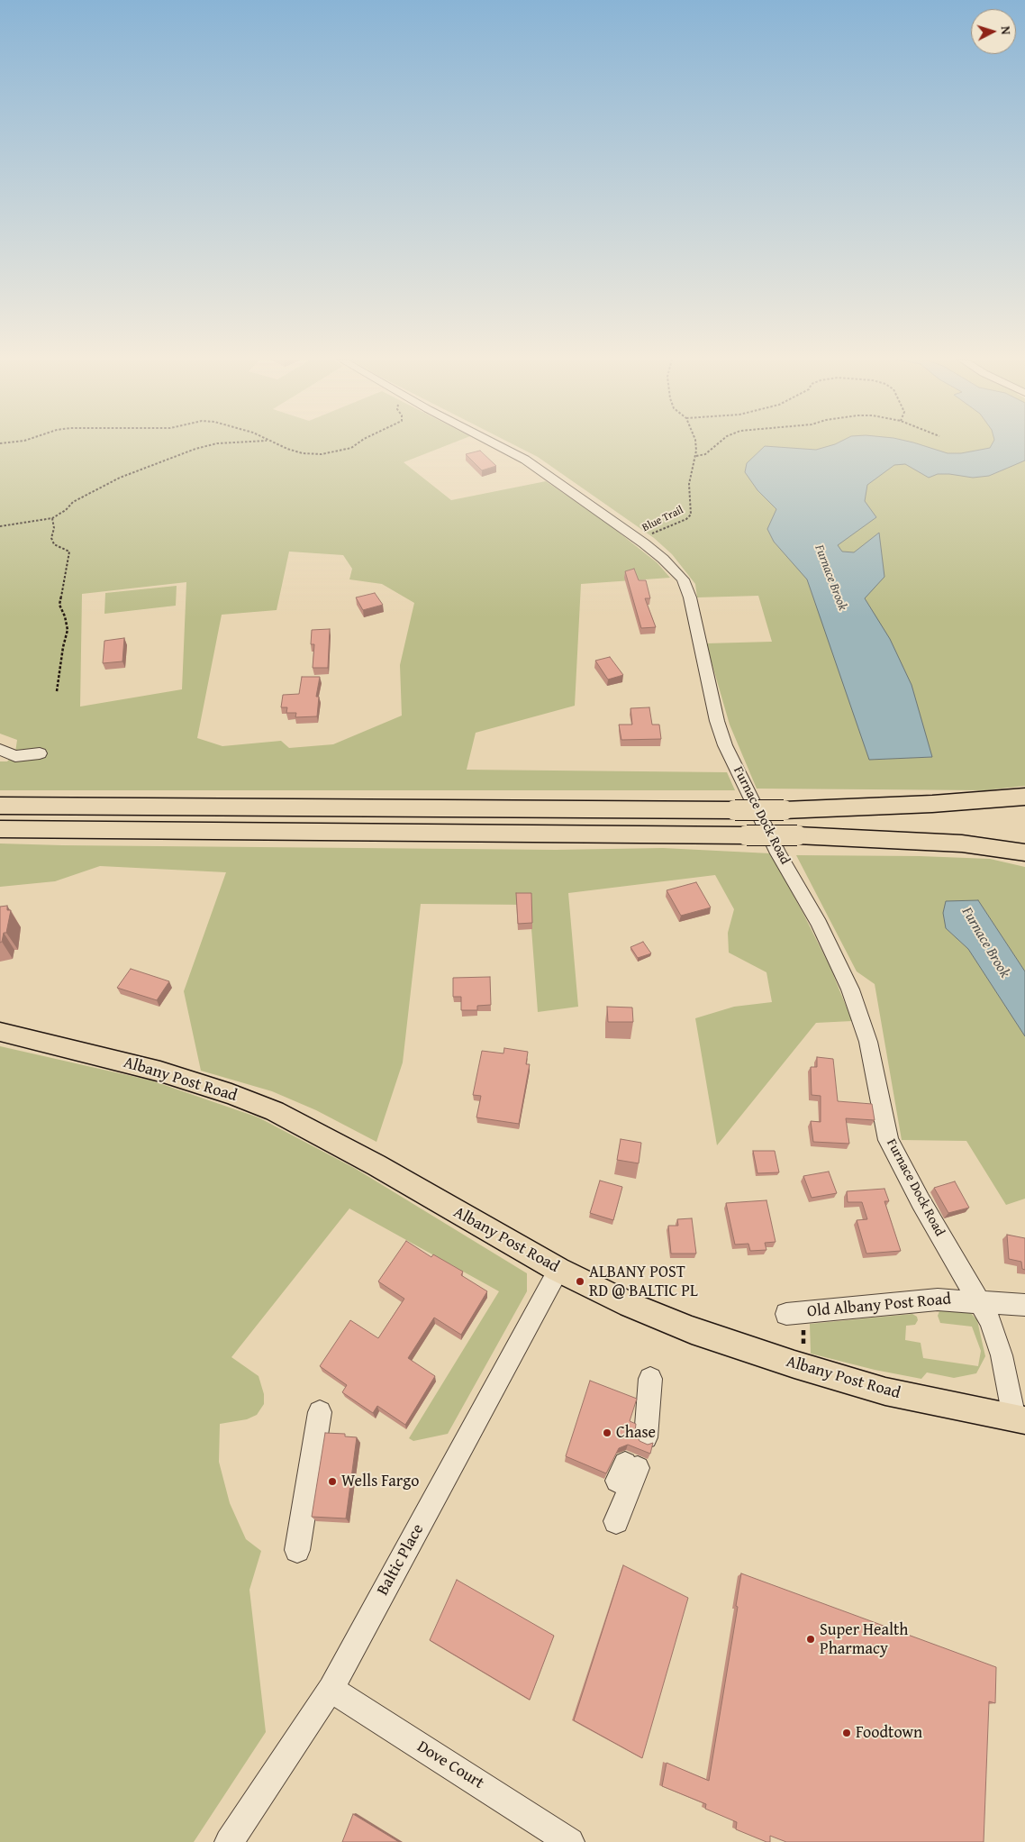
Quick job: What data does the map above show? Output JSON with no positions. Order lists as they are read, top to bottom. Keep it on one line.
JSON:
{"streets":{"main road":["Albany Post Road"],"street":["Furnace Dock Road","Old Albany Post Road","Baltic Place","Dove Court"],"path":["Blue Trail"]},"crossings":[["Blue Trail","Furnace Dock Road"],["Furnace Dock Road","Albany Post Road"],["Furnace Dock Road","Old Albany Post Road"],["Albany Post Road","Baltic Place"],["Baltic Place","Dove Court"]],"water":["Furnace Brook"],"places":["ALBANY POST RD @ BALTIC PL","Chase","Wells Fargo","Super Health Pharmacy","Foodtown"],"north":"right"}
